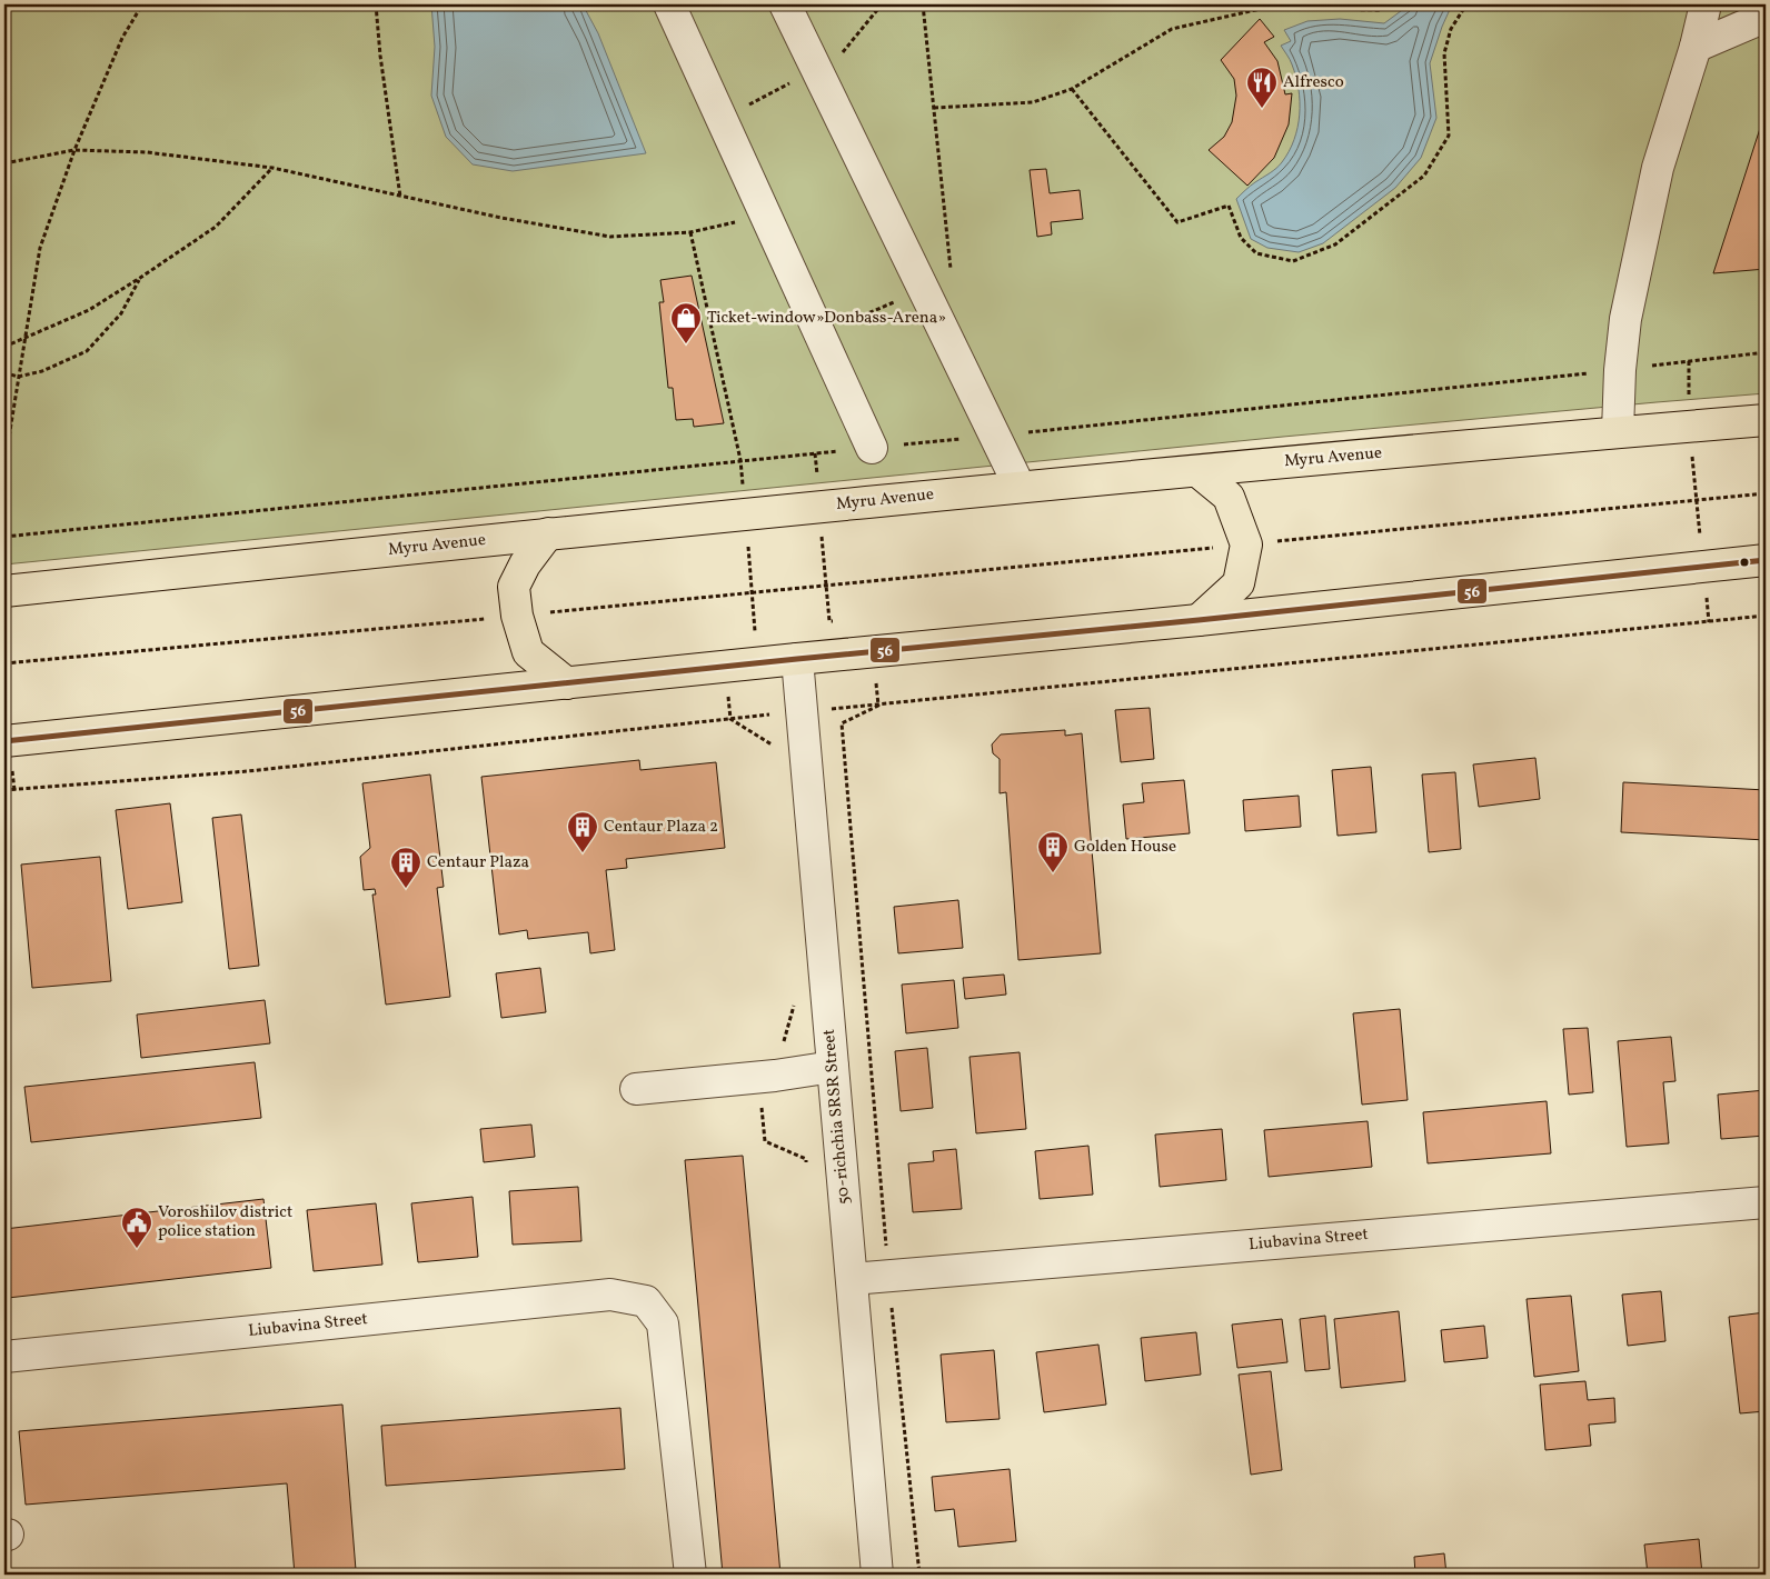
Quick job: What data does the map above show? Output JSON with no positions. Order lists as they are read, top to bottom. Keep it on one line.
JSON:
{"streets":{"main road":["Myru Avenue"],"street":["50-richchia SRSR Street","Liubavina Street"]},"crossings":[["50-richchia SRSR Street","Liubavina Street"]],"places":{"restaurant":["Alfresco"],"shop":["Ticket-window»Donbass-Arena»"],"building":["Centaur Plaza 2","Golden House","Centaur Plaza"],"public building":["Voroshilov district police station"]},"lines":["transit line 56"]}
